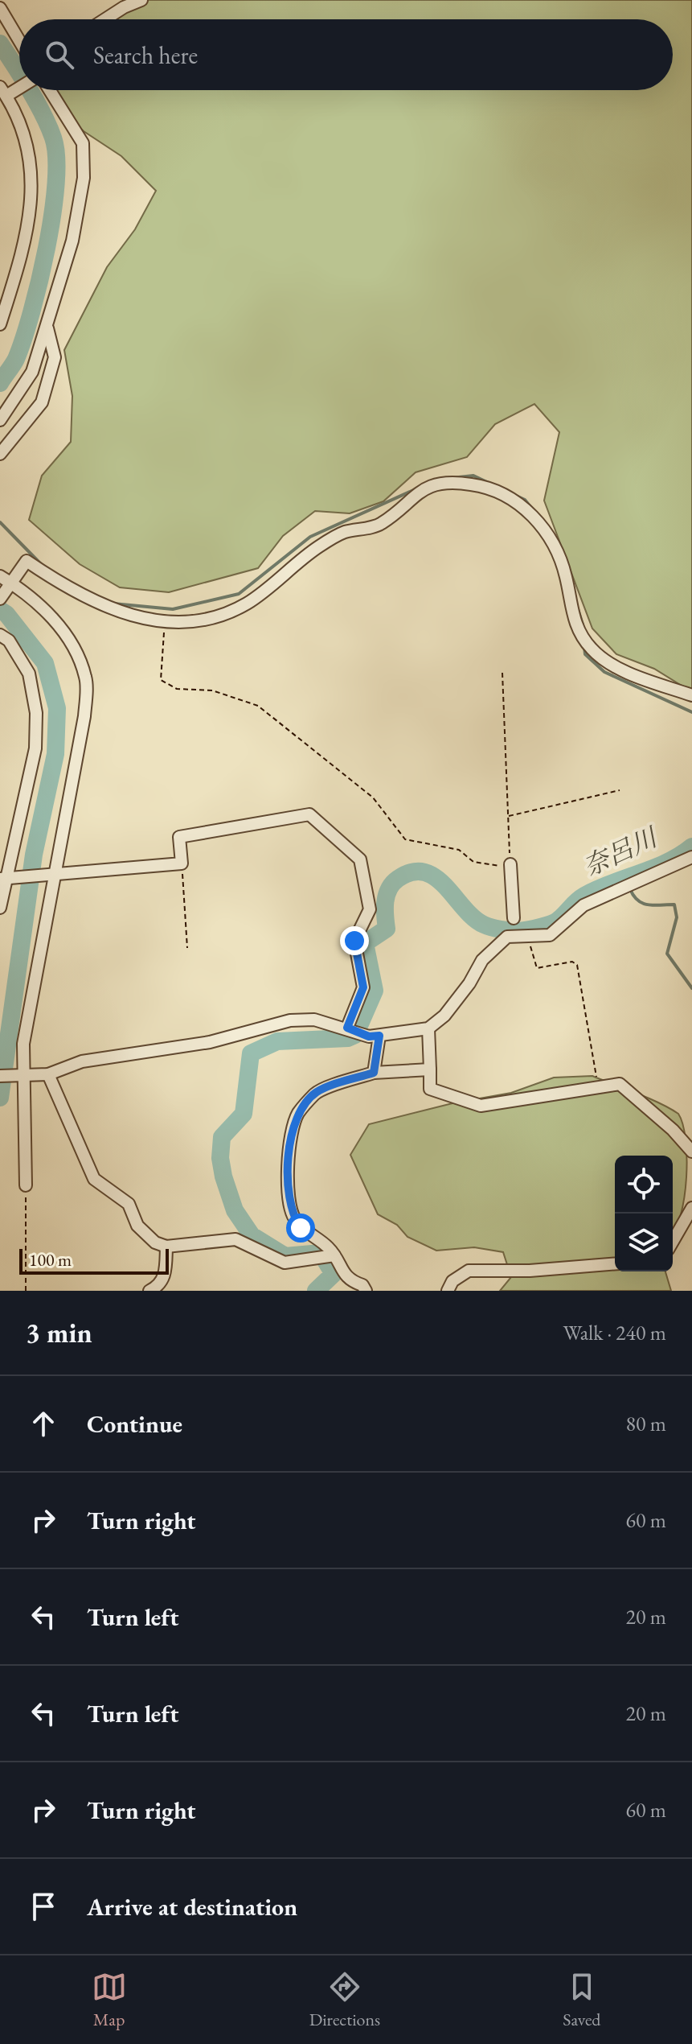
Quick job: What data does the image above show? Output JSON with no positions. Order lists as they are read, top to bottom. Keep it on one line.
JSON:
{"water":["奈呂川"],"scale_bar":"100 m","page":{"search":"Search here","scale":"100 m","heading":["3 min","Walk · 240 m"],"list":[["Continue","80 m"],["Turn right","60 m"],["Turn left","20 m"],["Turn left","20 m"],["Turn right","60 m"],"Arrive at destination"],"nav":["Map","Directions","Saved"]}}
